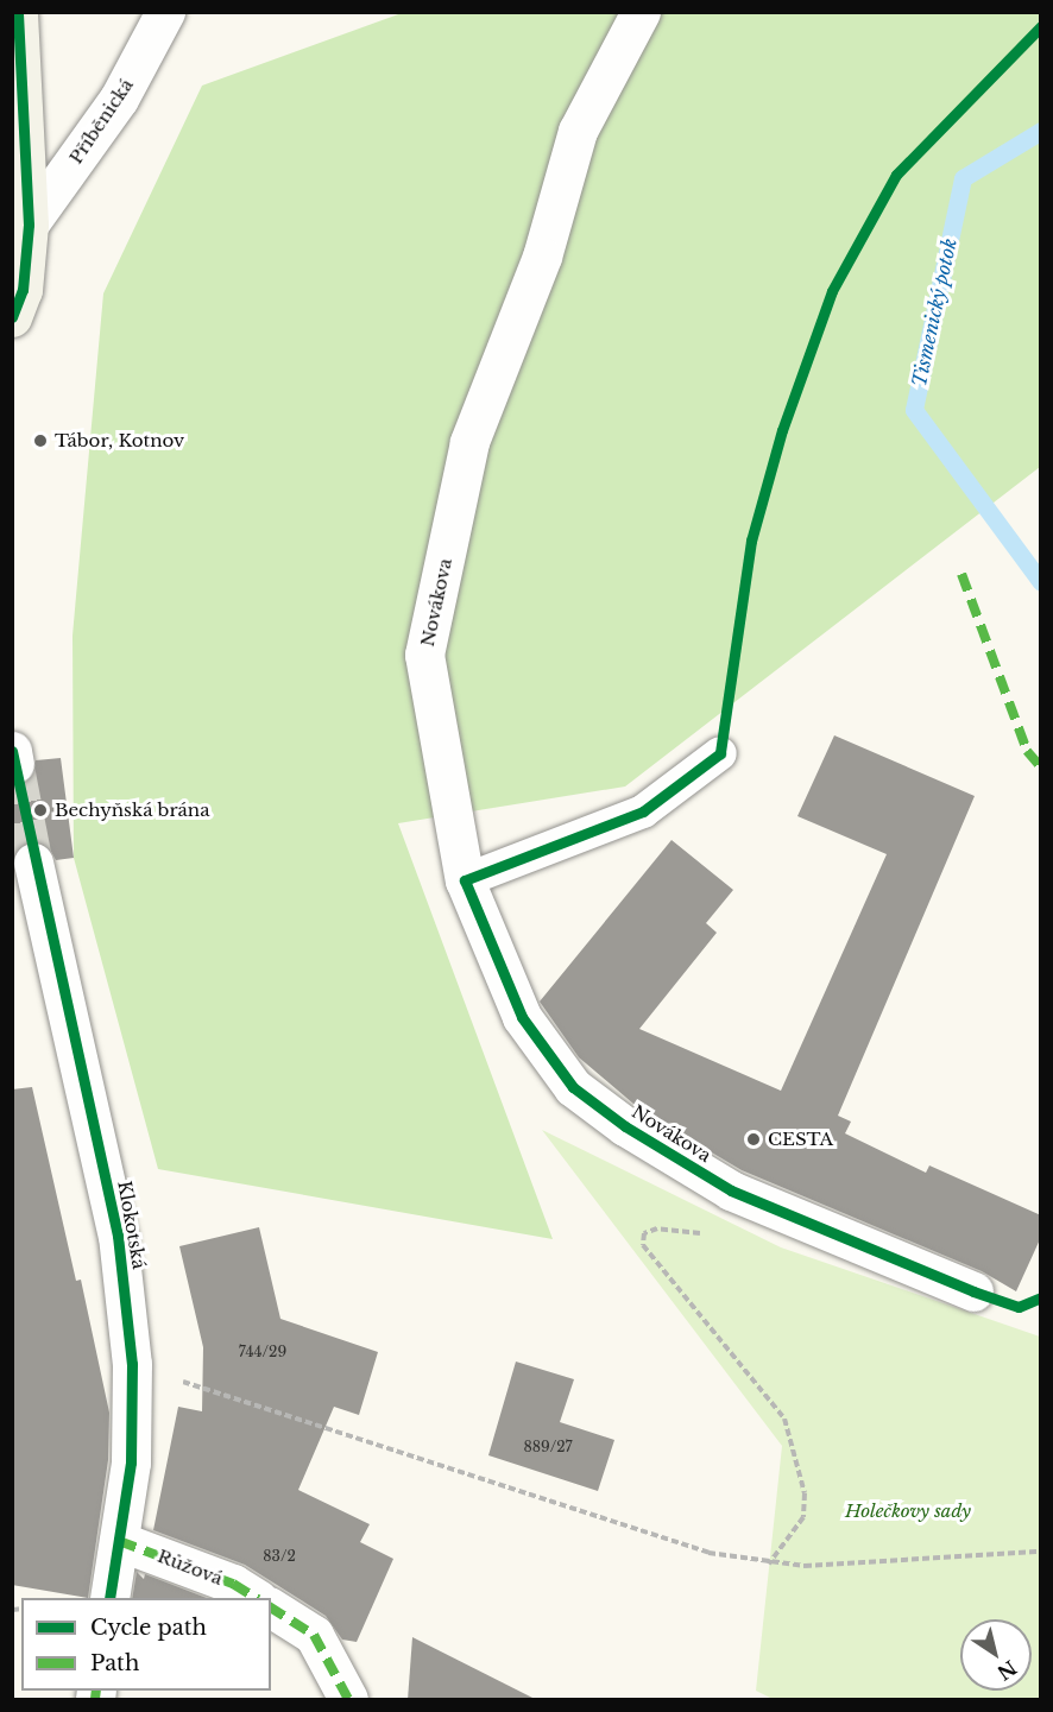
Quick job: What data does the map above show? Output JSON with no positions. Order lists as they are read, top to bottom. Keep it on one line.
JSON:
{"streets":{"street":["Příběnická","Novákova","Klokotská","Růžová"]},"crossings":[["Klokotská","Růžová"]],"water":["Tismenický potok"],"parks":["Holečkovy sady"],"places":["Tábor, Kotnov","Bechyňská brána","CESTA"],"house_numbers":["744/29","889/27","83/2"],"legend":["Cycle path","Path"],"north":"bottom right"}
